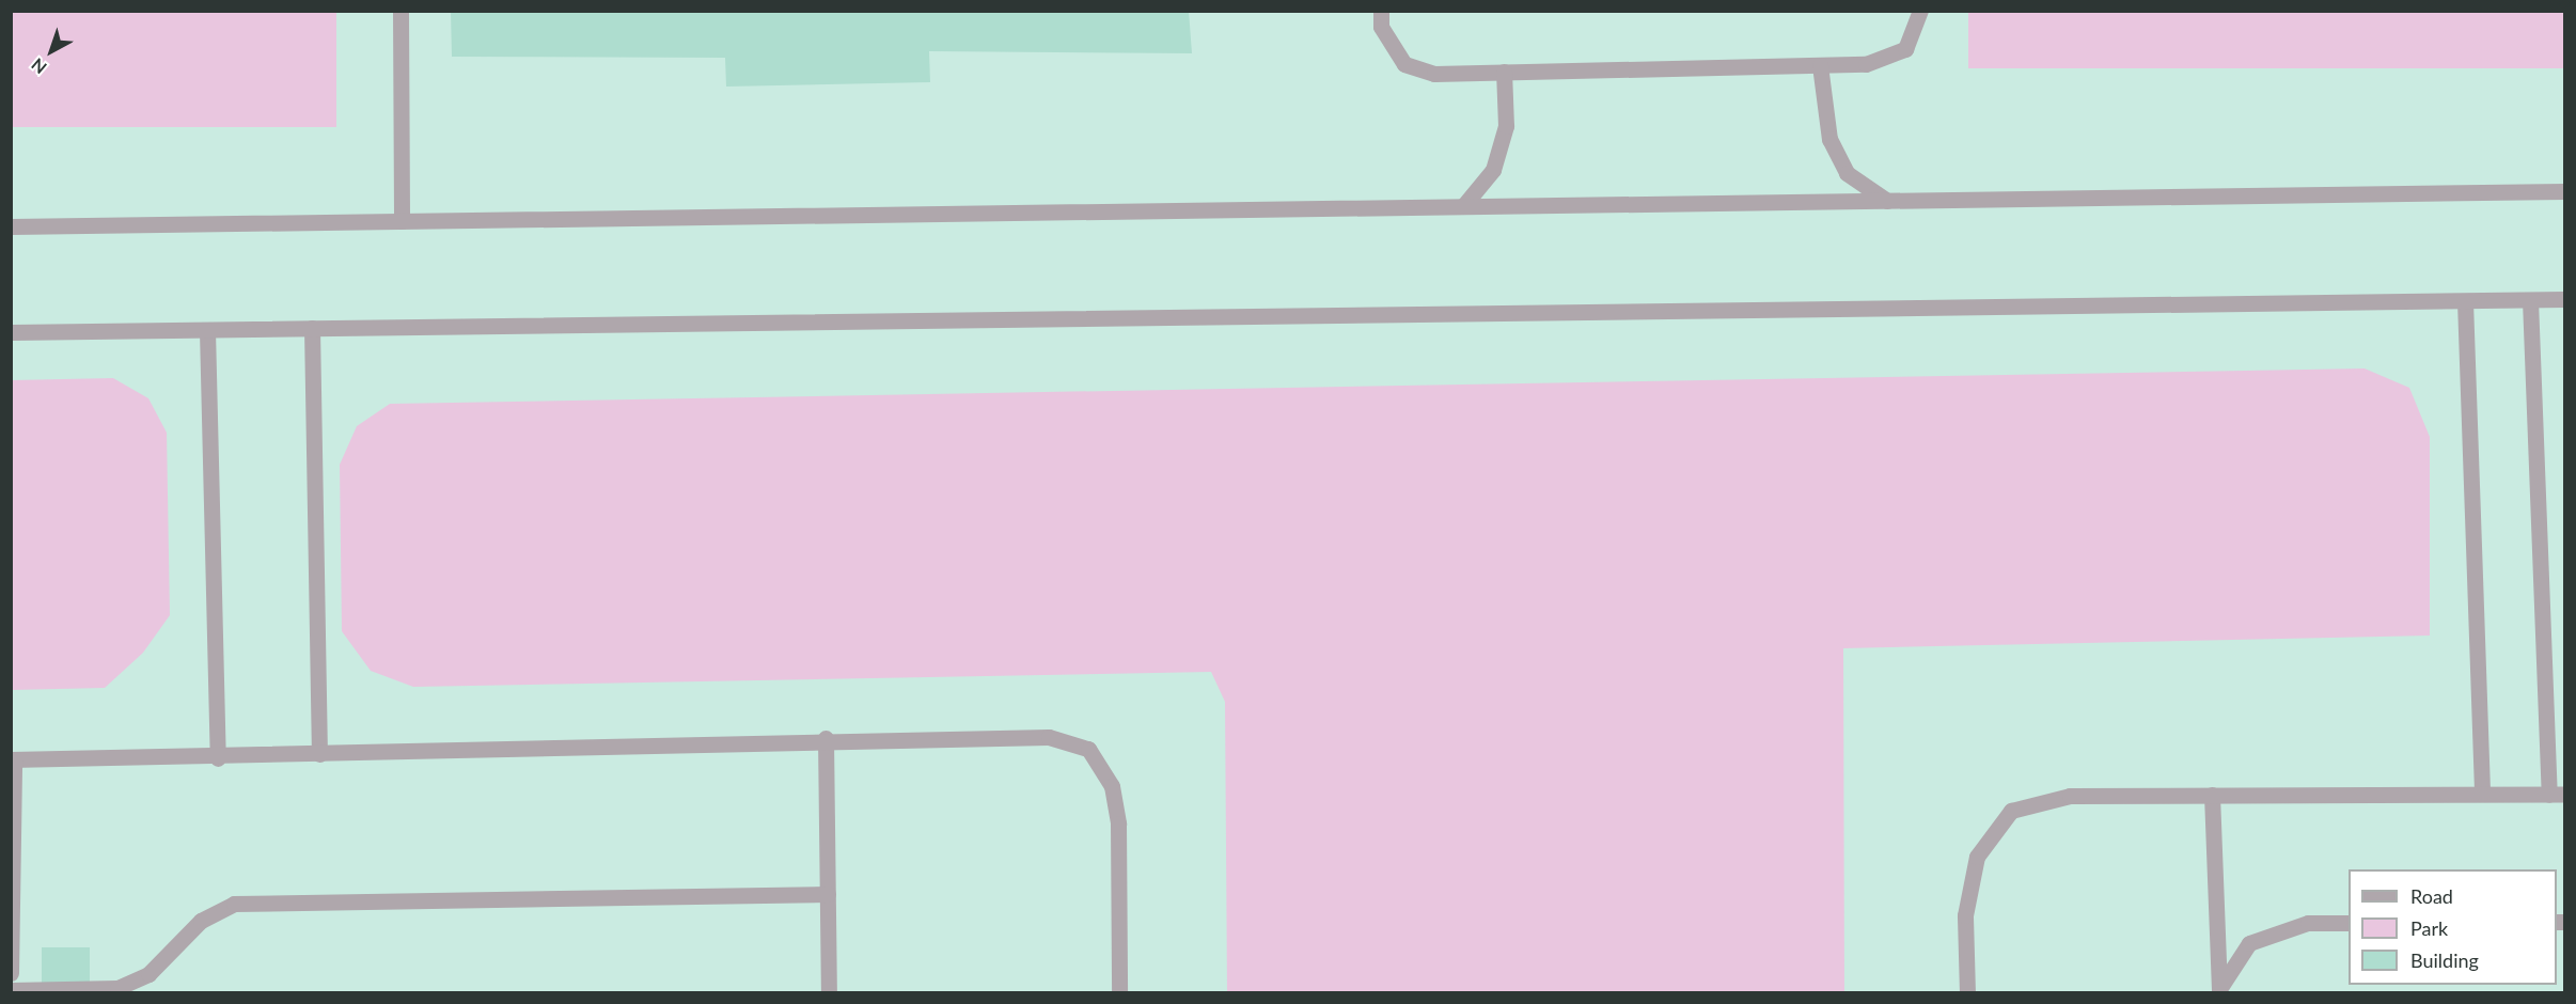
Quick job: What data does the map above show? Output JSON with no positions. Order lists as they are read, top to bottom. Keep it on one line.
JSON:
{"legend":["Road","Park","Building"],"north":"bottom left"}
